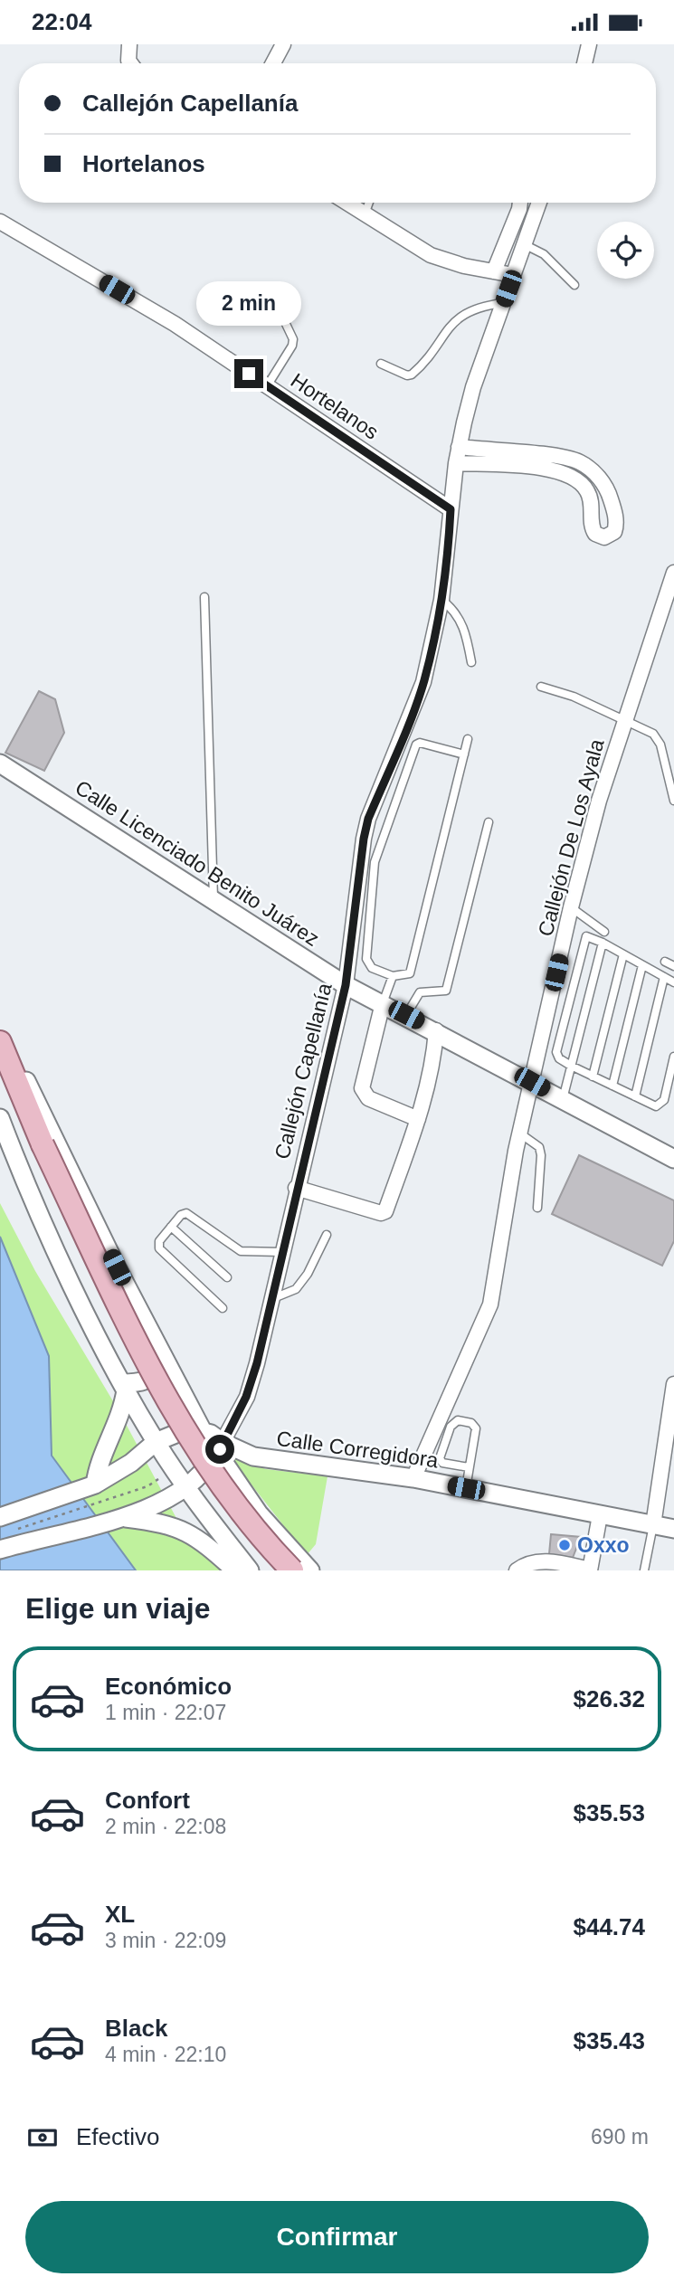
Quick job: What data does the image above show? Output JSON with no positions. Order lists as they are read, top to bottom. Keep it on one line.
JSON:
{"streets":{"street":["Hortelanos","Callejón De Los Ayala","Calle Licenciado Benito Juárez","Callejón Capellanía","Calle Corregidora"]},"crossings":[["Hortelanos","Callejón Capellanía"],["Callejón De Los Ayala","Calle Licenciado Benito Juárez"],["Callejón De Los Ayala","Calle Corregidora"],["Calle Licenciado Benito Juárez","Callejón Capellanía"],["Callejón Capellanía","Calle Corregidora"]],"places":["Oxxo"],"page":{"status":"22:04","banner":["Callejón Capellanía","Hortelanos"],"bubble":"2 min","heading":"Elige un viaje","list":[{"name":"Económico","note":"1 min · 22:07","value":"$26.32"},{"name":"Confort","note":"2 min · 22:08","value":"$35.53"},{"name":"XL","note":"3 min · 22:09","value":"$44.74"},{"name":"Black","note":"4 min · 22:10","value":"$35.43"}],"pay":["Efectivo","690 m"],"buttons":"Confirmar"}}
